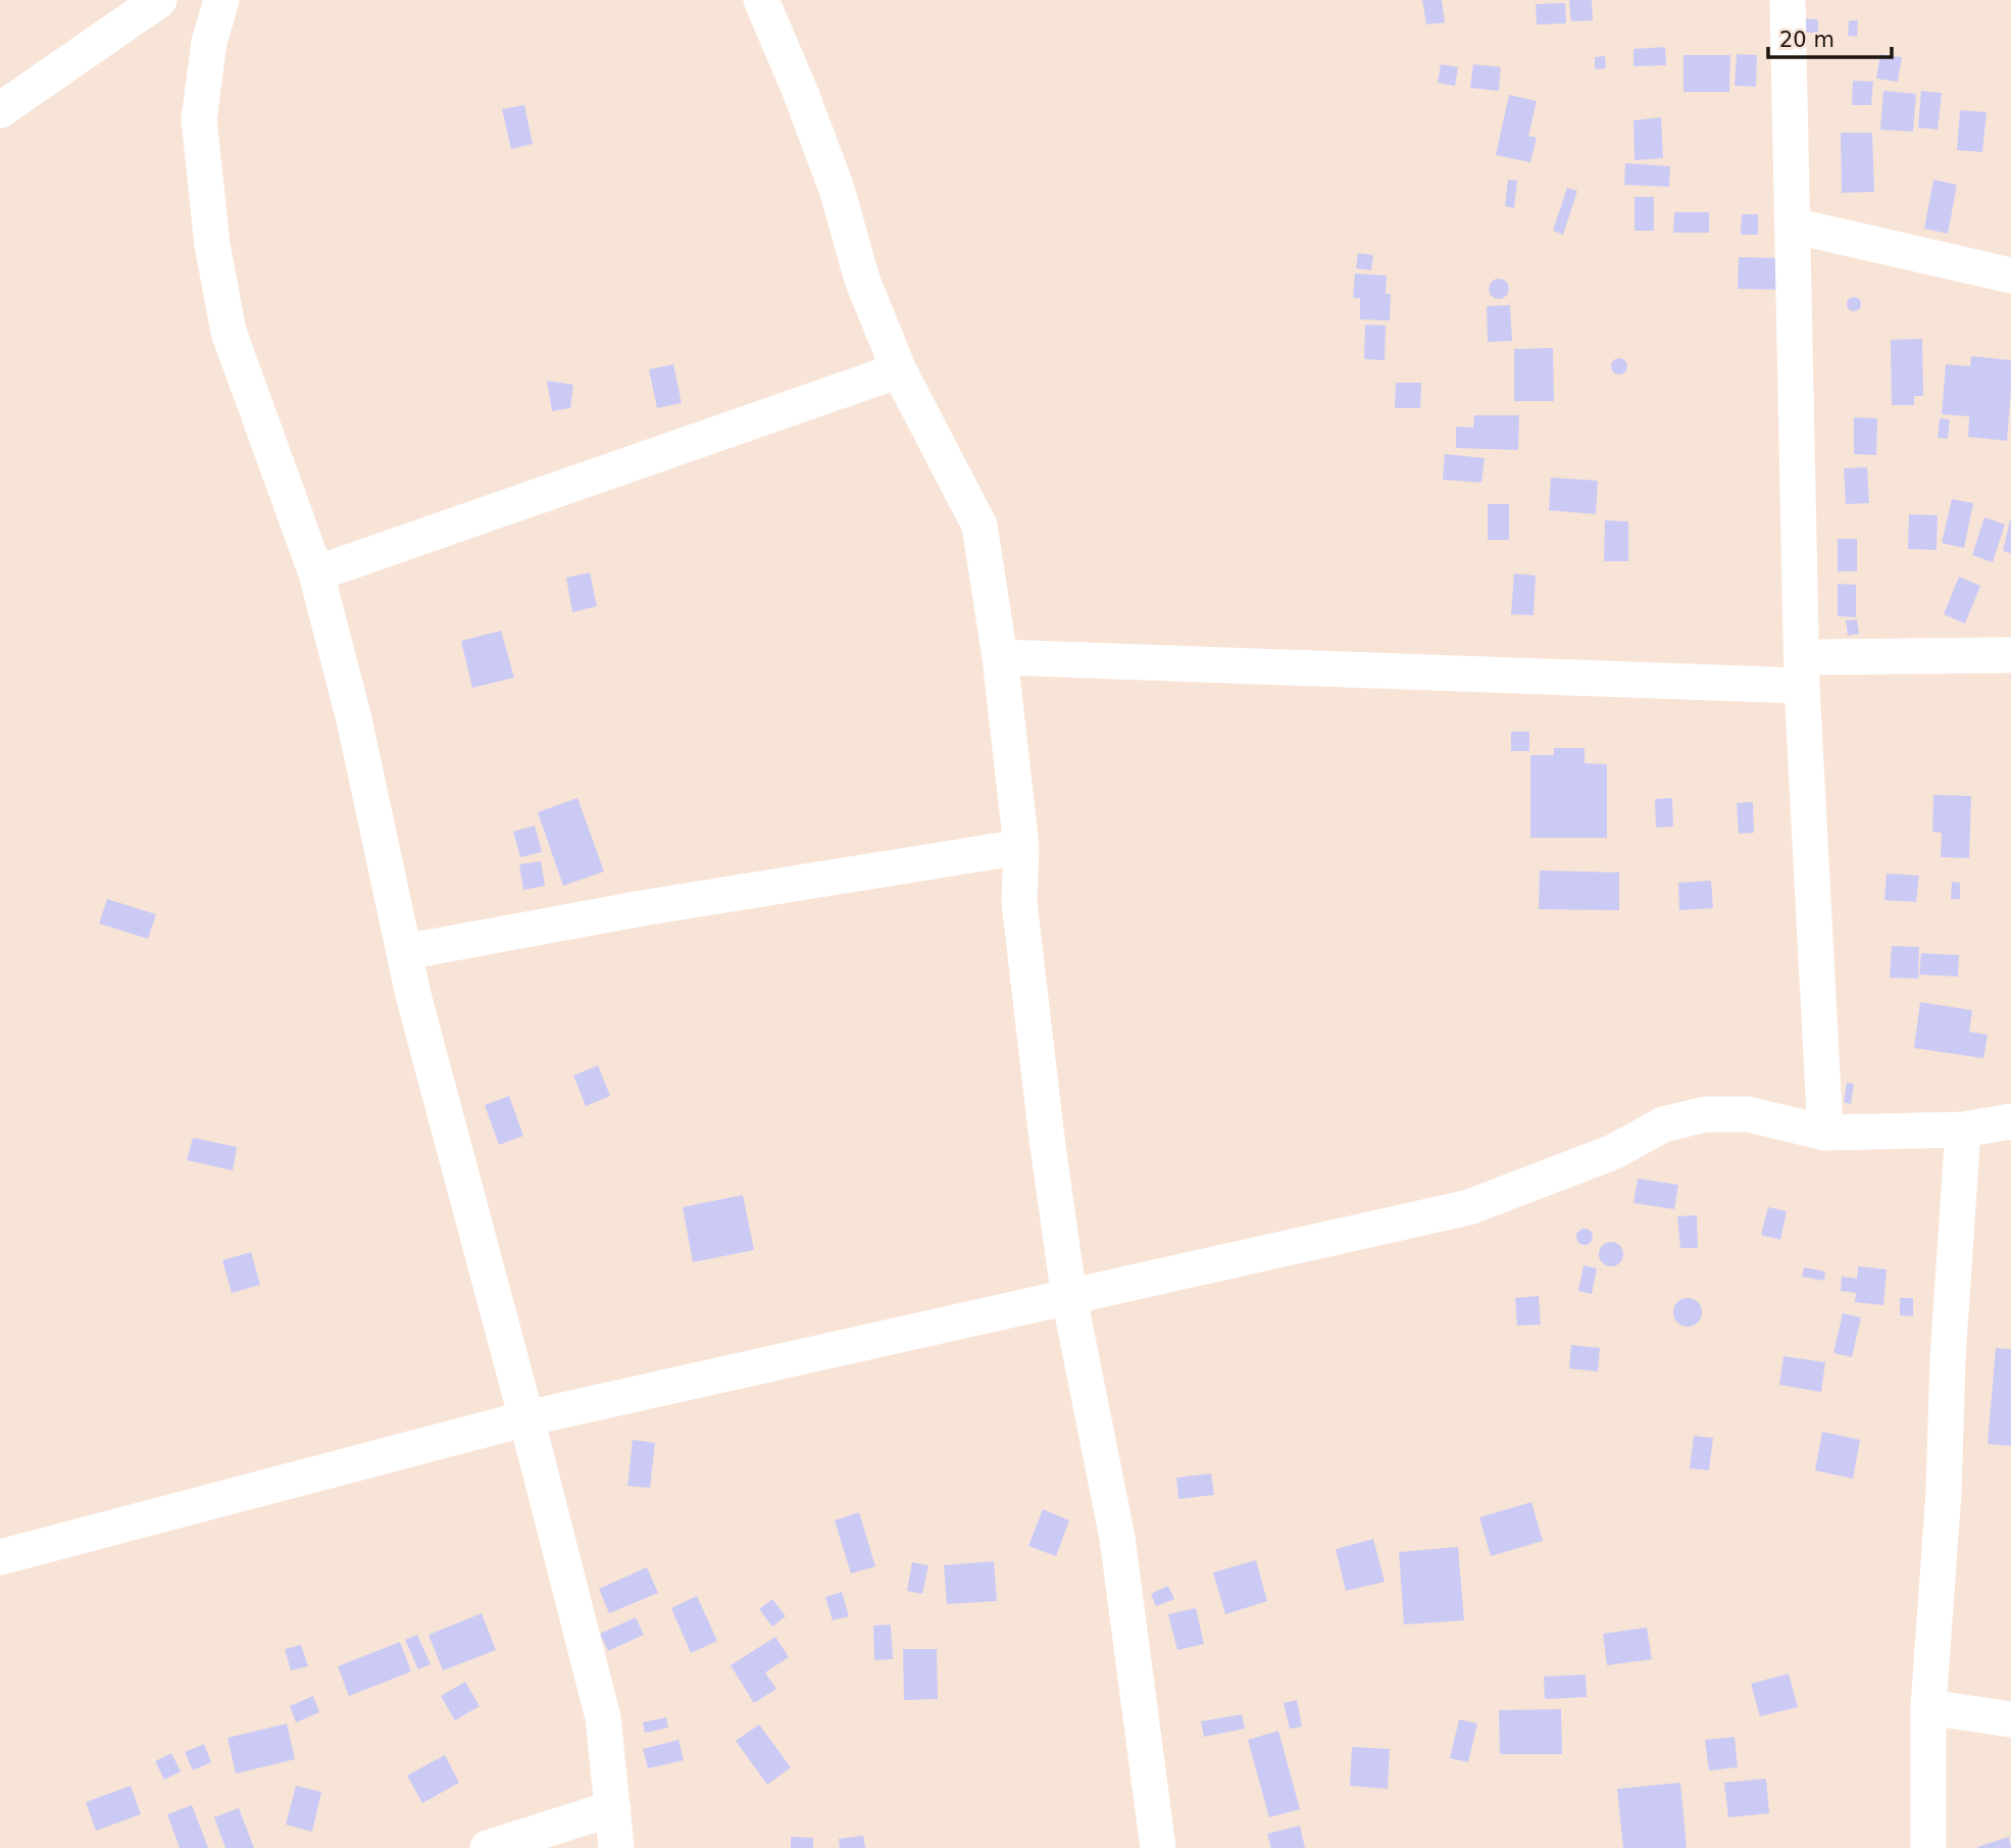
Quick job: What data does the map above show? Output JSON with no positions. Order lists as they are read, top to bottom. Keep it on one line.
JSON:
{"scale_bar":"20 m"}
